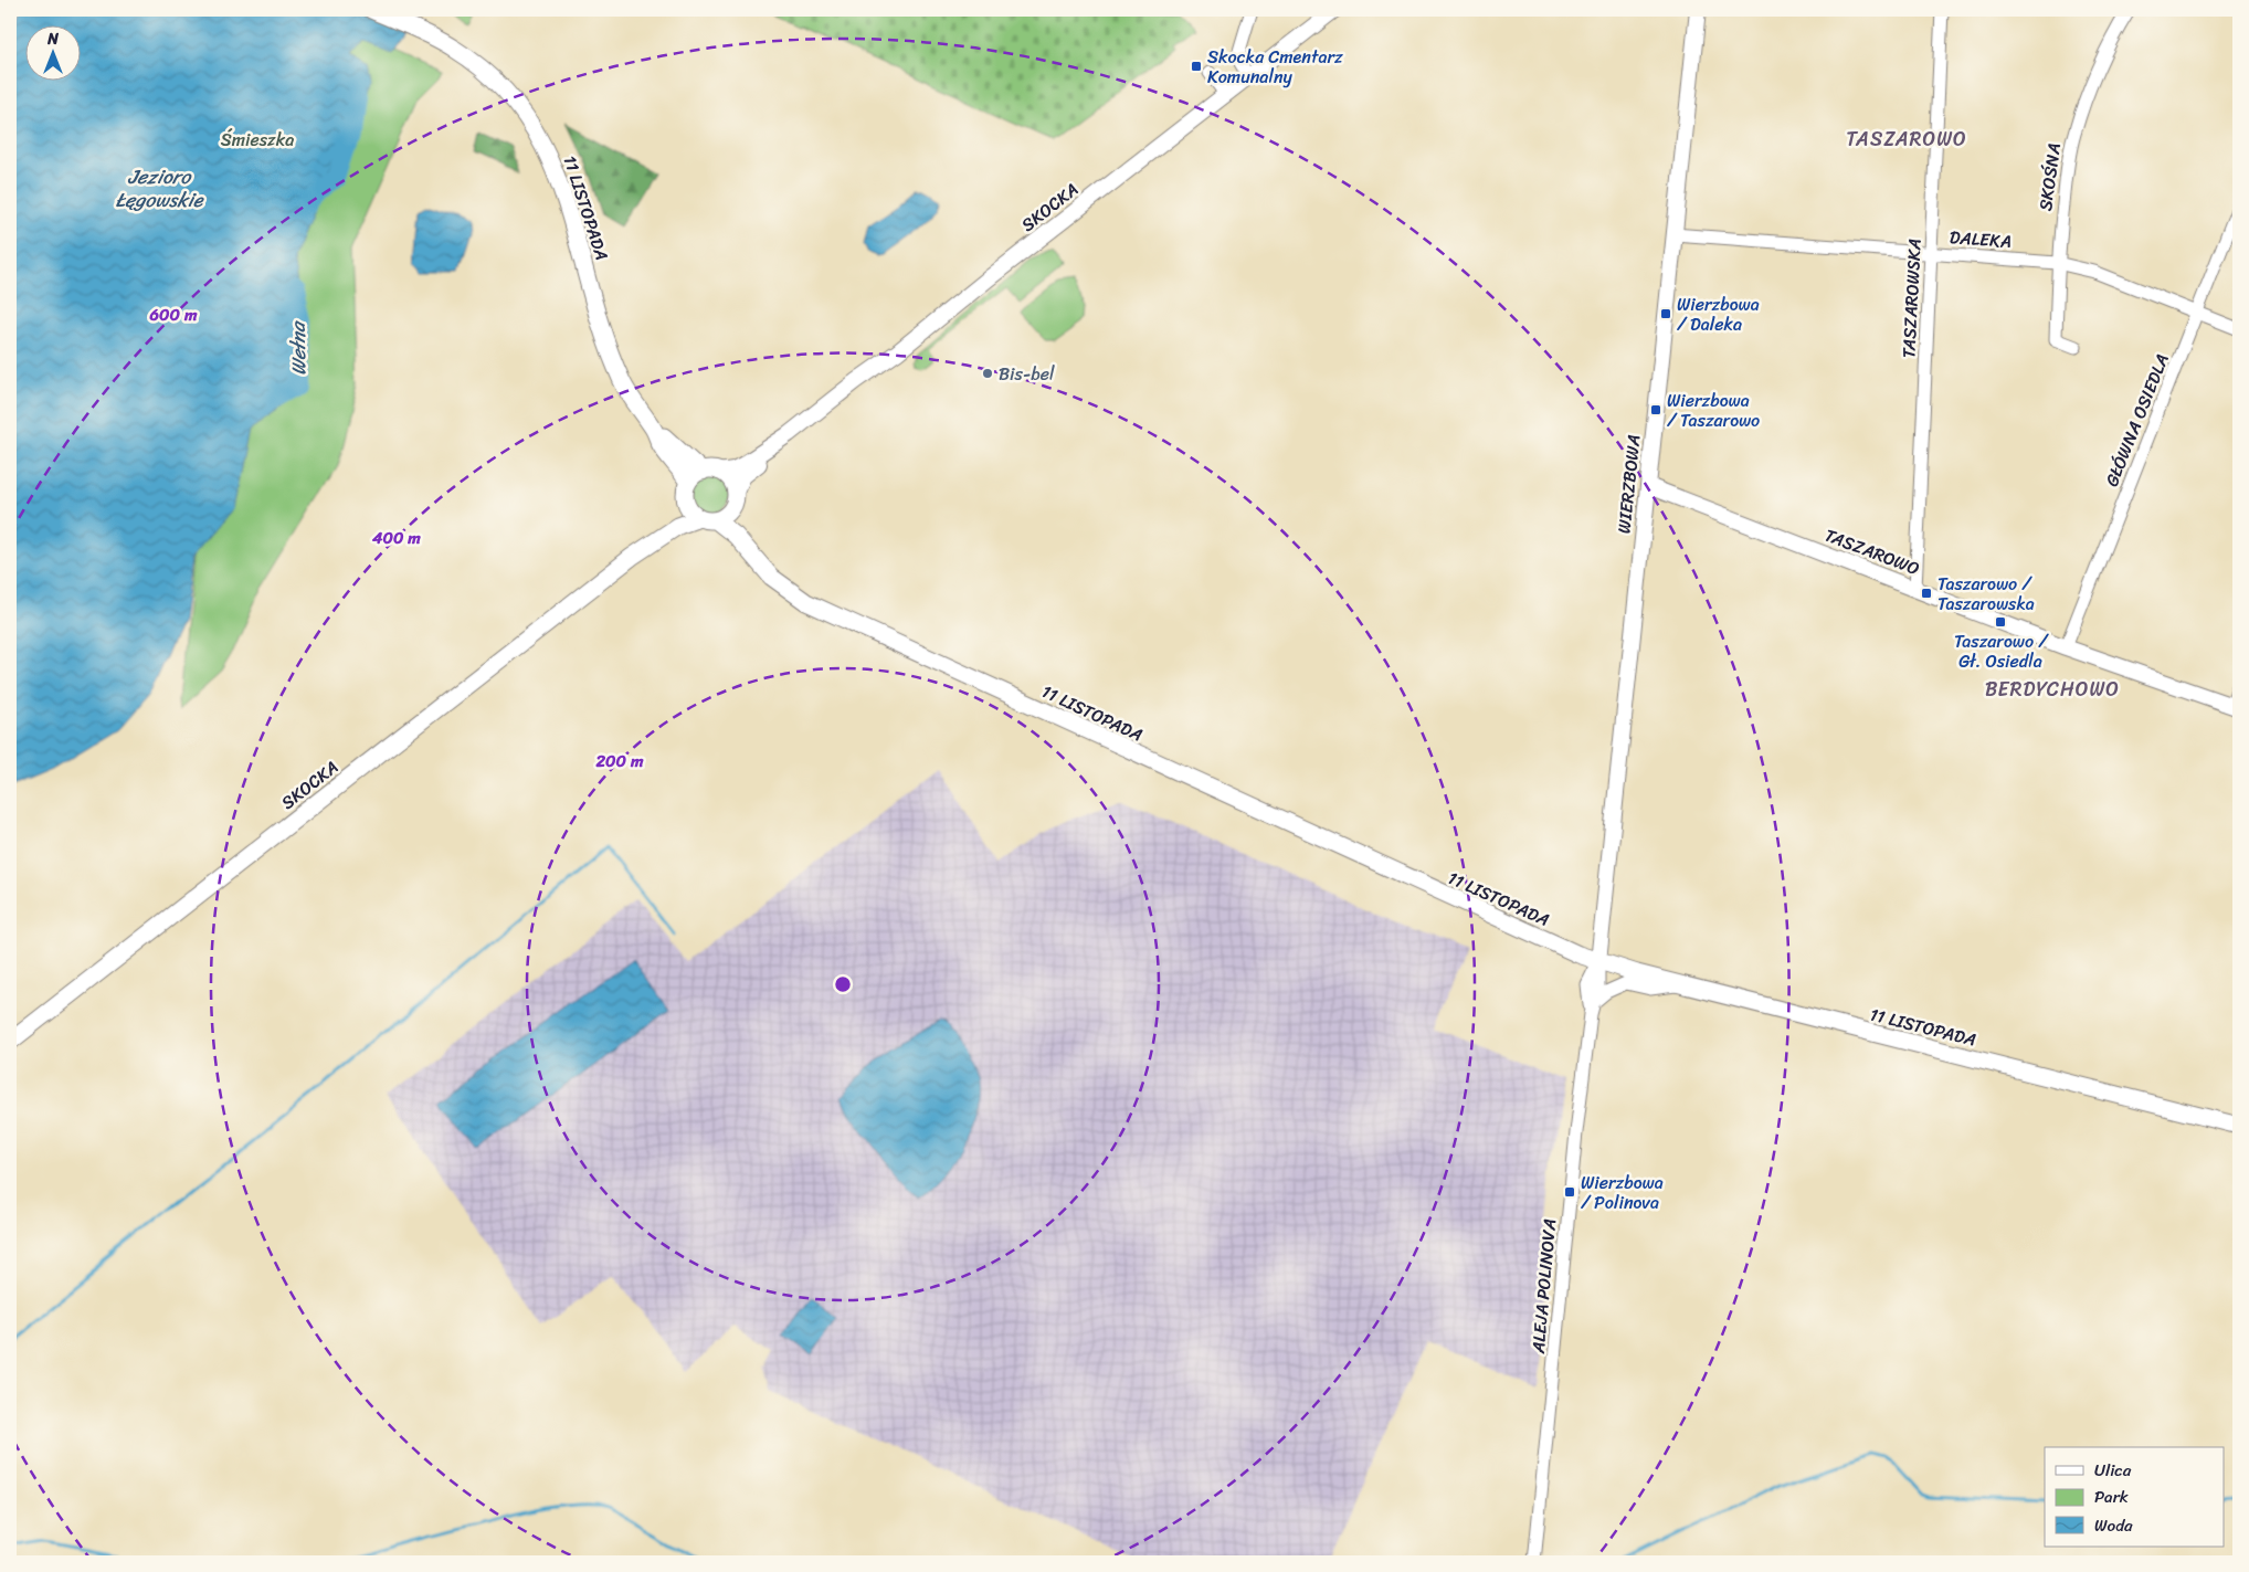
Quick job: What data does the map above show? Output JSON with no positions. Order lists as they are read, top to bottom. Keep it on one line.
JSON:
{"streets":{"main road":["SKOCKA","11 LISTOPADA"],"street":["SKOŚNA","DALEKA","TASZAROWSKA","GŁÓWNA OSIEDLA","WIERZBOWA","TASZAROWO","ALEJA POLINOVA"]},"crossings":[["SKOŚNA","DALEKA"],["SKOCKA","11 LISTOPADA"],["11 LISTOPADA","WIERZBOWA"],["11 LISTOPADA","ALEJA POLINOVA"],["DALEKA","TASZAROWSKA"],["DALEKA","GŁÓWNA OSIEDLA"],["DALEKA","WIERZBOWA"],["TASZAROWSKA","TASZAROWO"],["GŁÓWNA OSIEDLA","TASZAROWO"],["WIERZBOWA","TASZAROWO"],["WIERZBOWA","ALEJA POLINOVA"]],"districts":["TASZAROWO","BERDYCHOWO"],"water":["Jezioro Łęgowskie","Wełna"],"parks":["Śmieszka"],"places":{"transit":["Skocka Cmentarz Komunalny","Wierzbowa / Daleka","Wierzbowa / Taszarowo","Taszarowo / Taszarowska","Taszarowo / Gł. Osiedla","Wierzbowa / Polinova"],"other":["Bis-bel"]},"legend":["Ulica","Park","Woda"],"north":"top","rings":["600 m","400 m","200 m"]}
